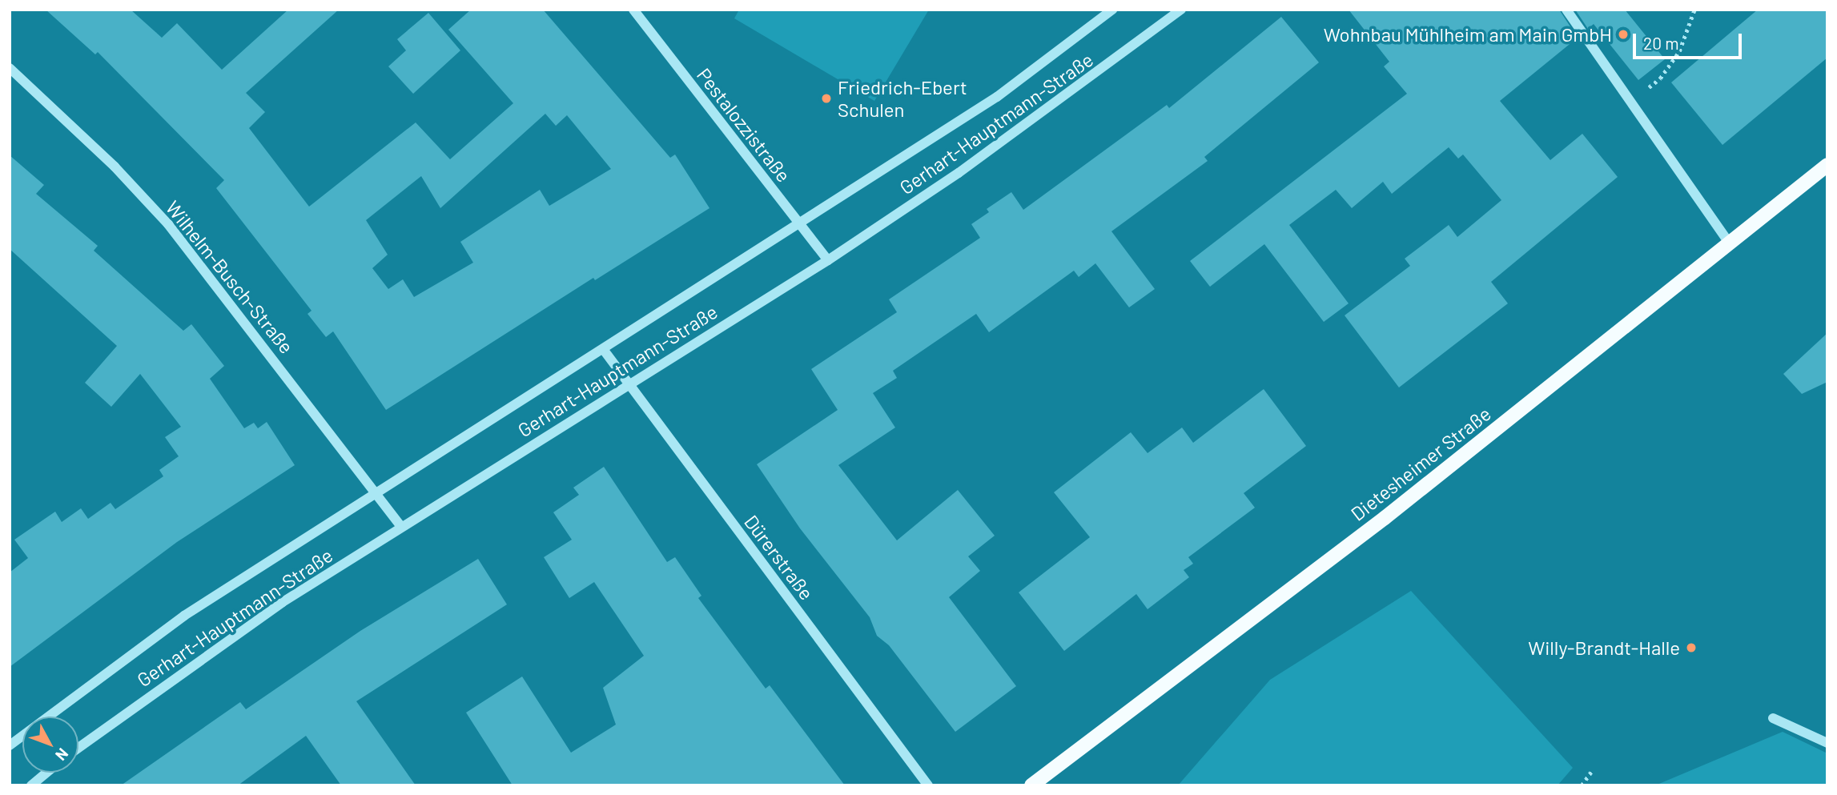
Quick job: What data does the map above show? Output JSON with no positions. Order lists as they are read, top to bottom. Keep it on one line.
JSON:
{"streets":{"main road":["Dietesheimer Straße"],"street":["Gerhart-Hauptmann-Straße","Pestalozzistraße","Wilhelm-Busch-Straße","Dürerstraße"]},"crossings":[["Gerhart-Hauptmann-Straße","Pestalozzistraße"],["Gerhart-Hauptmann-Straße","Wilhelm-Busch-Straße"],["Gerhart-Hauptmann-Straße","Dürerstraße"]],"places":["Wohnbau Mühlheim am Main GmbH","Friedrich-Ebert Schulen","Willy-Brandt-Halle"],"scale_bar":"20 m","north":"bottom right"}
